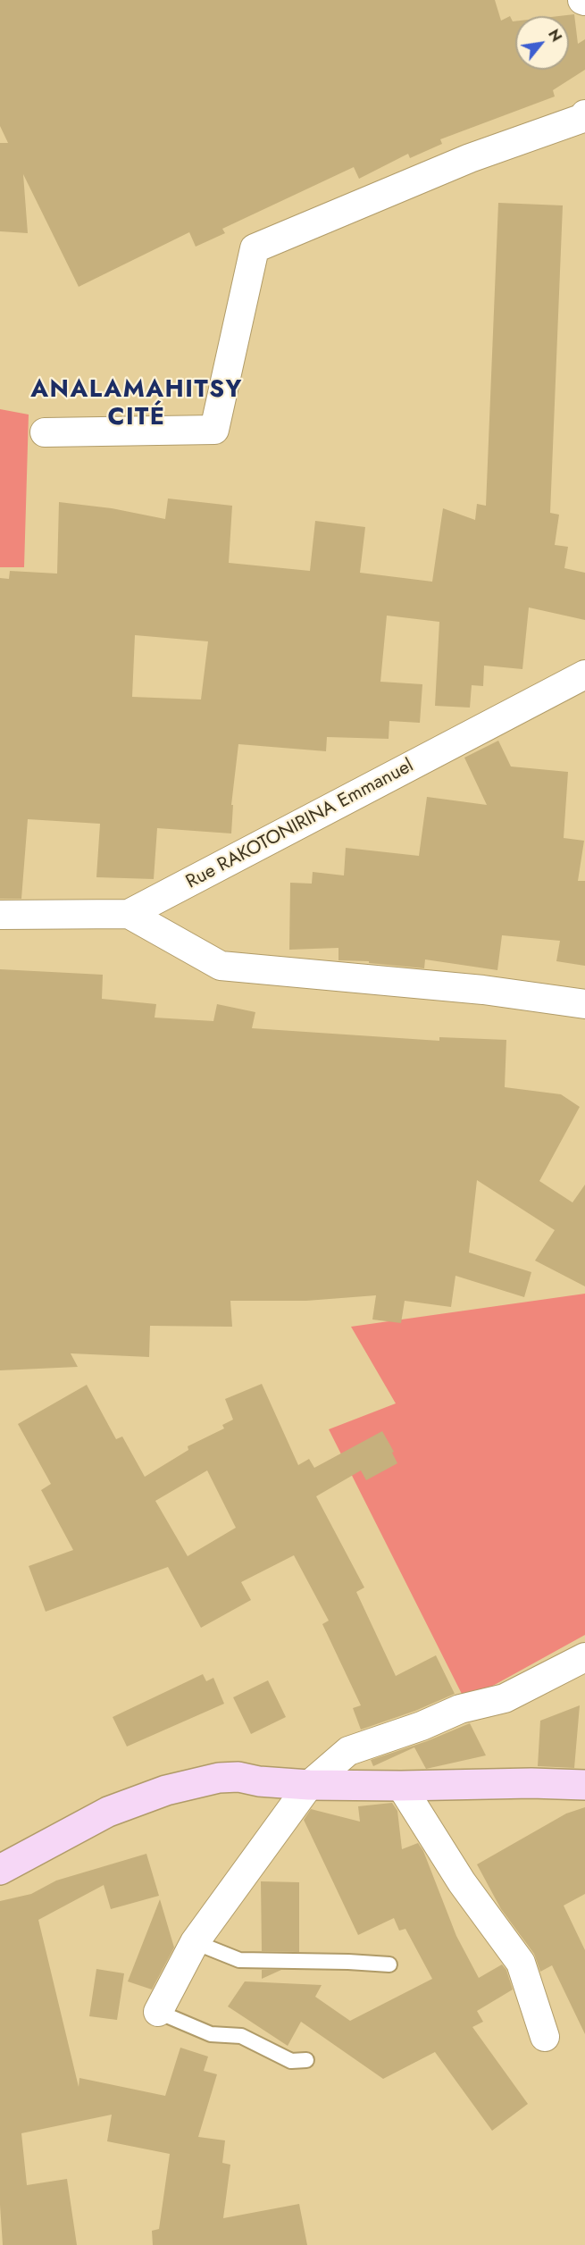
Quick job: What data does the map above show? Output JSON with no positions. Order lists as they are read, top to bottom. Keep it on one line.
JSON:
{"streets":{"street":["Rue RAKOTONIRINA Emmanuel"]},"districts":["ANALAMAHITSY CITÉ"],"north":"top right"}
